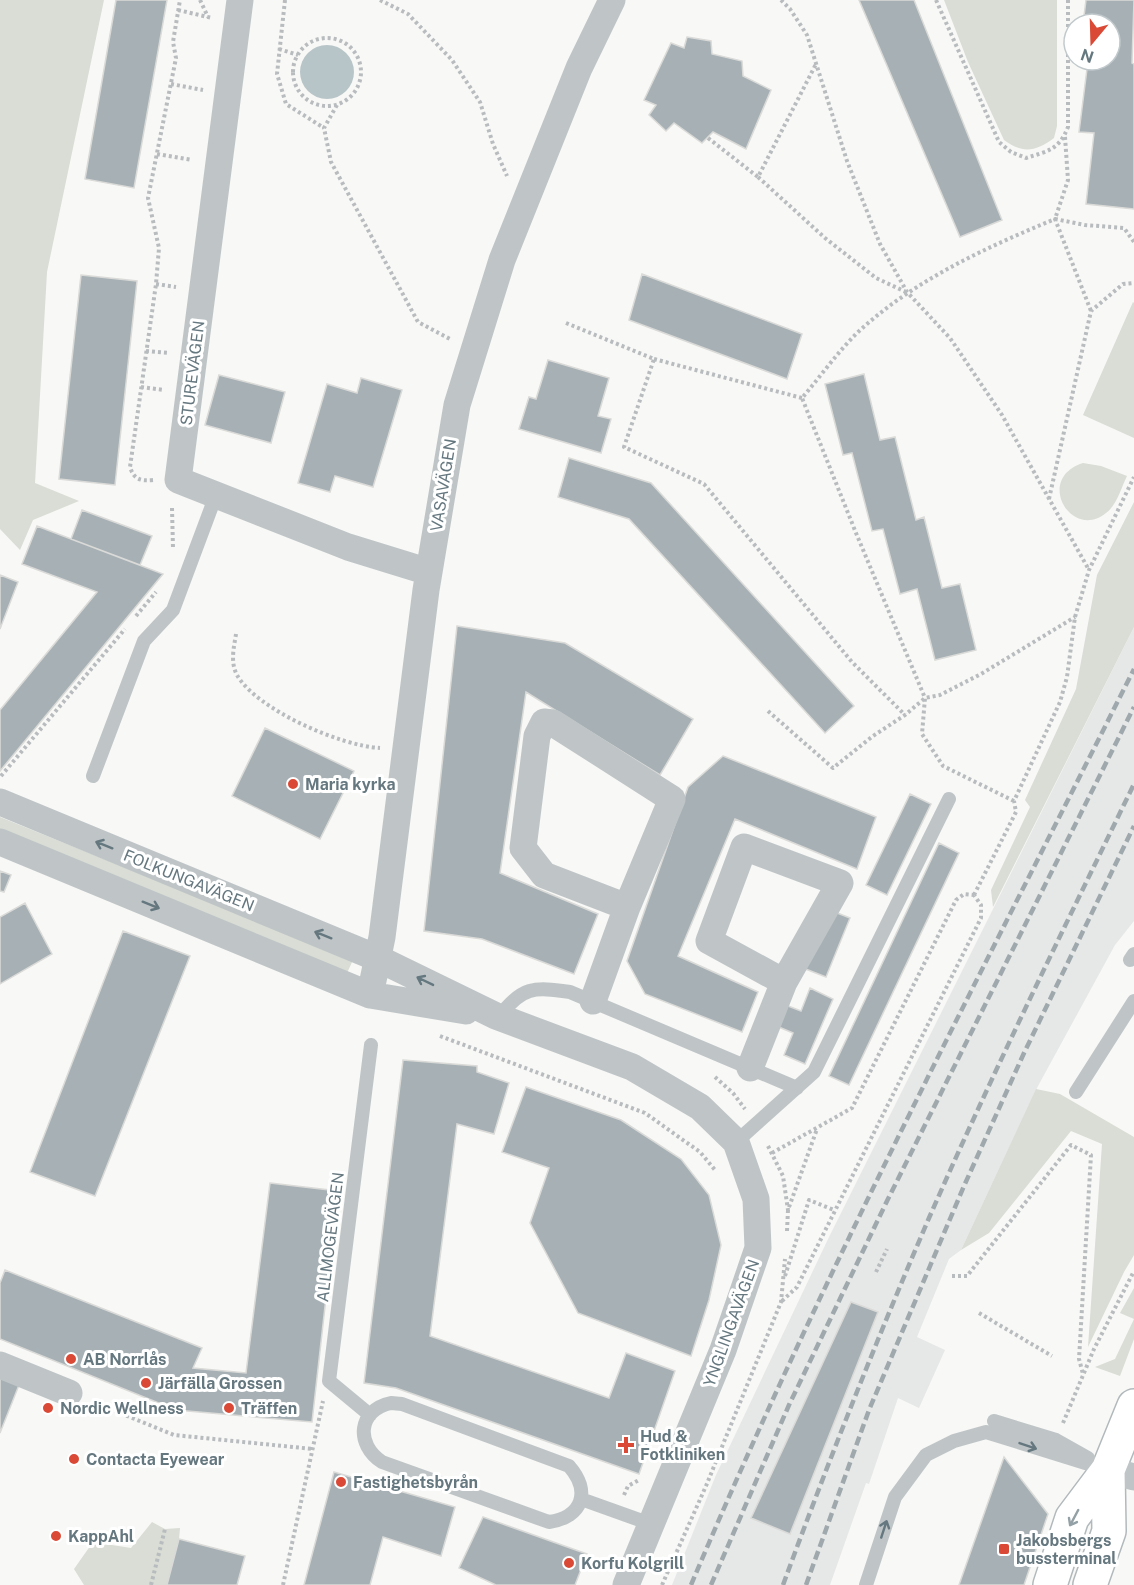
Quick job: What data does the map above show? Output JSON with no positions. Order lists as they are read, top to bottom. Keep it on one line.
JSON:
{"streets":{"street":["STUREVÄGEN","VASAVÄGEN","FOLKUNGAVÄGEN","YNGLINGAVÄGEN"],"lane":["ALLMOGEVÄGEN"]},"crossings":[["VASAVÄGEN","FOLKUNGAVÄGEN"],["VASAVÄGEN","YNGLINGAVÄGEN"],["FOLKUNGAVÄGEN","YNGLINGAVÄGEN"]],"places":{"other":["Maria kyrka","AB Norrlås","Järfälla Grossen","Nordic Wellness","Träffen","Contacta Eyewear","Fastighetsbyrån","KappAhl","Korfu Kolgrill"],"health":["Hud & Fotkliniken"],"transit":["Jakobsbergs bussterminal"]},"north":"bottom"}
